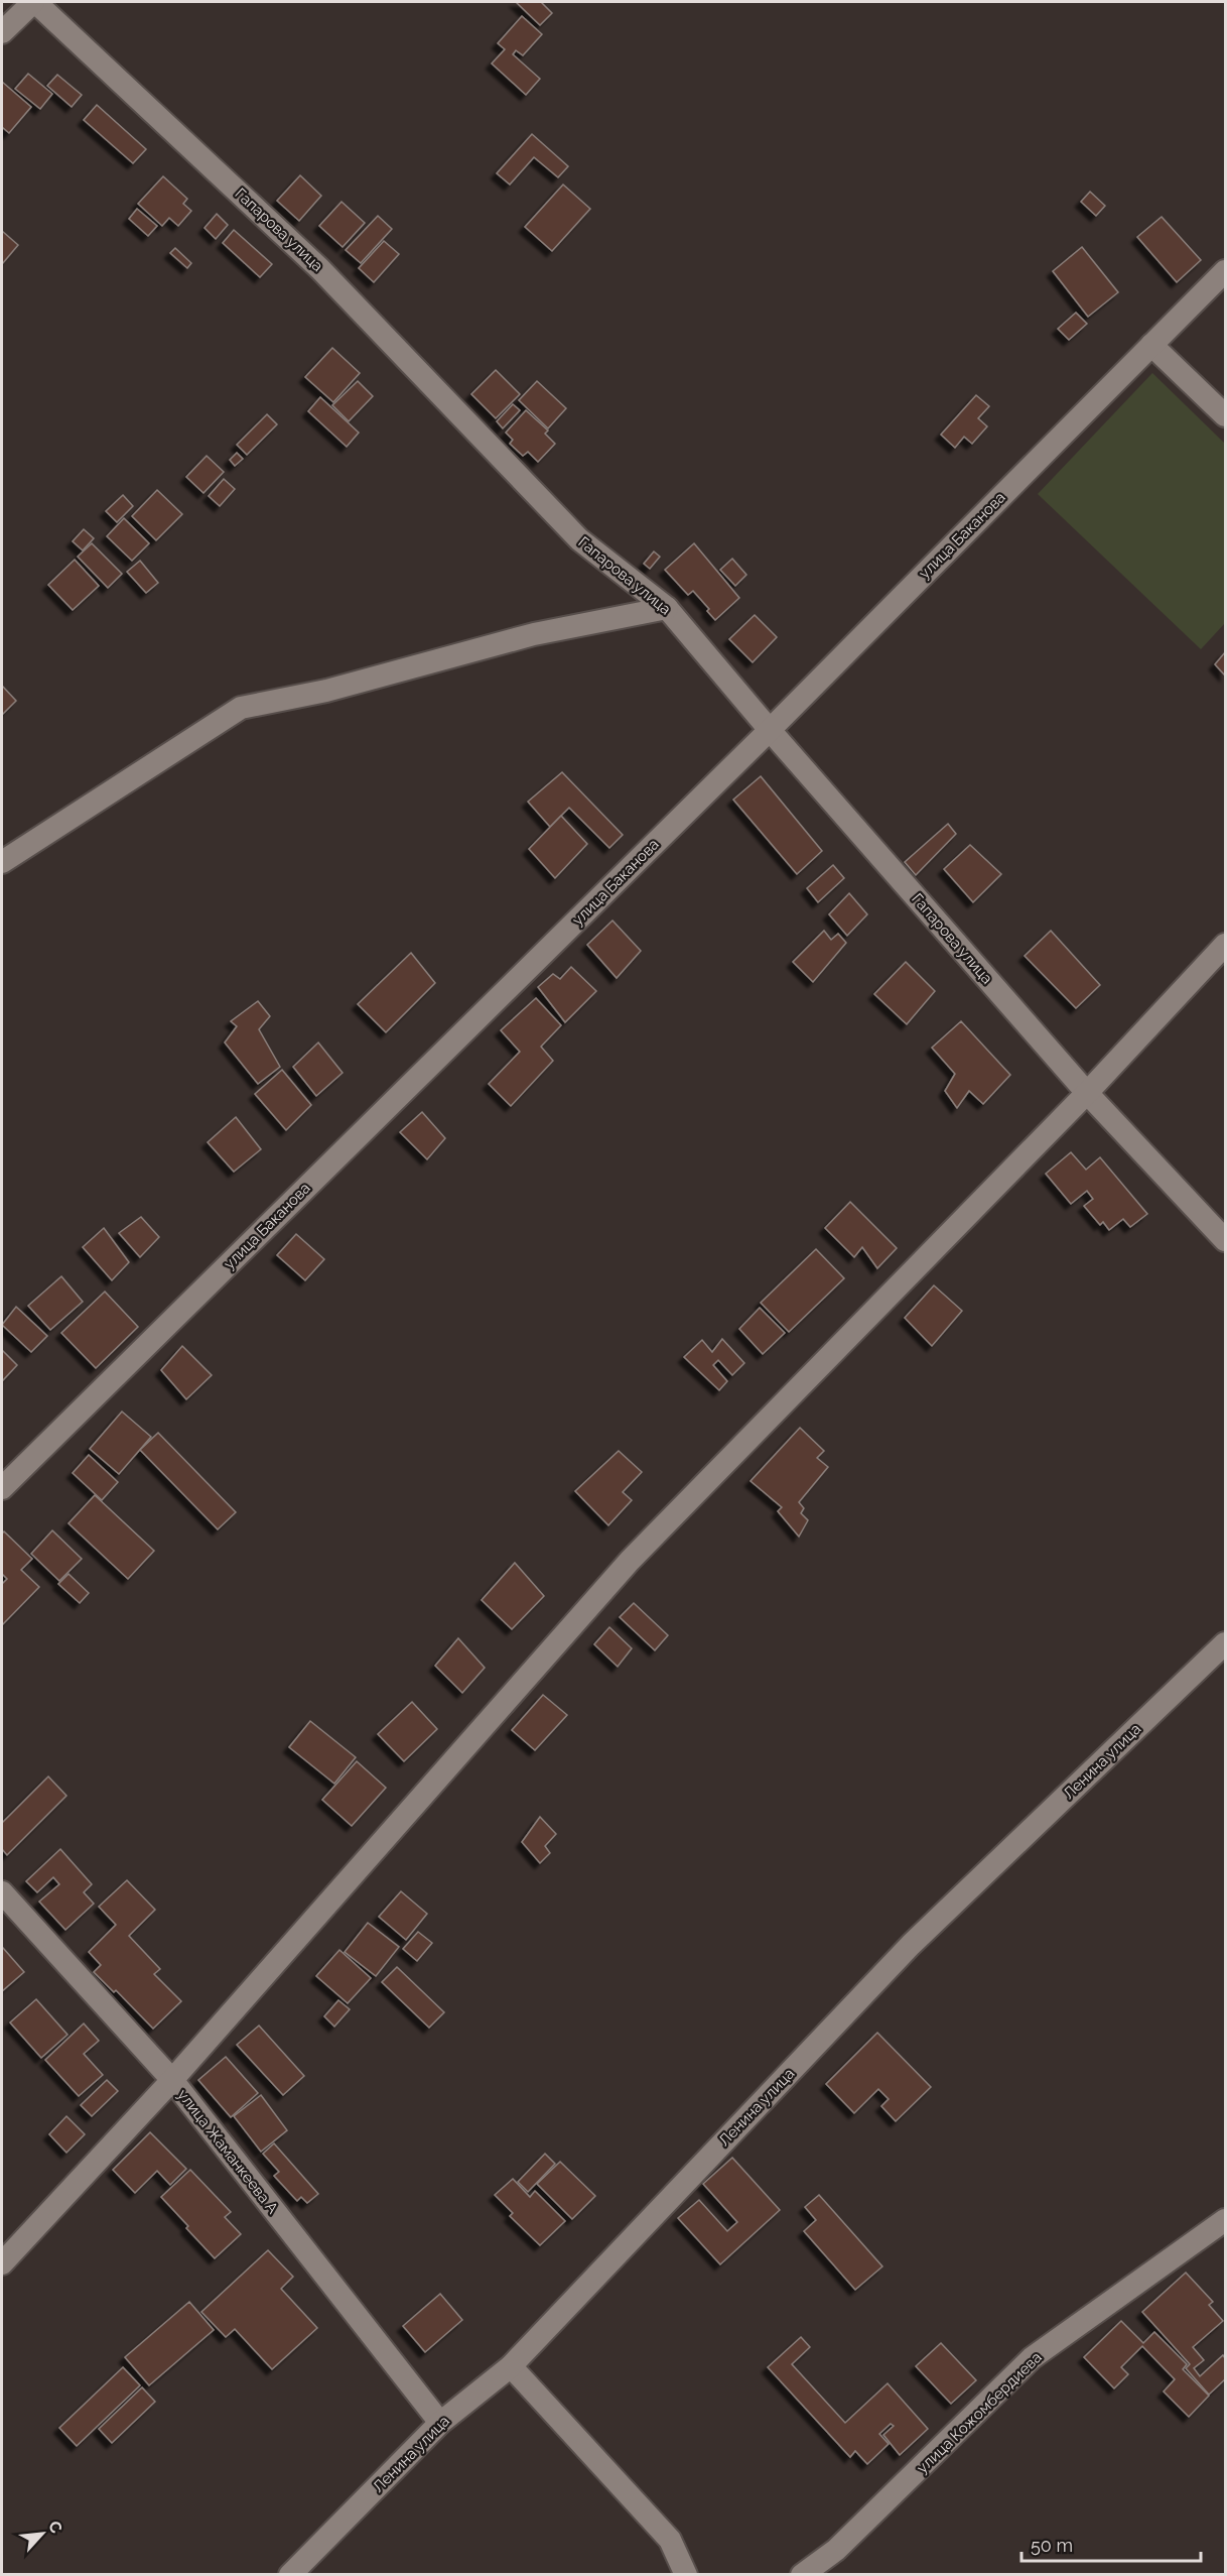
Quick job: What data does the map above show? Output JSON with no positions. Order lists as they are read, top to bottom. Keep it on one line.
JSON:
{"streets":{"street":["Гапарова улица","улица Баканова","Ленина улица","улица Жаманкеева А","улица Кожомбердиева"]},"crossings":[["Гапарова улица","улица Баканова"],["Ленина улица","улица Жаманкеева А"]],"scale_bar":"50 m","north":"top right"}
